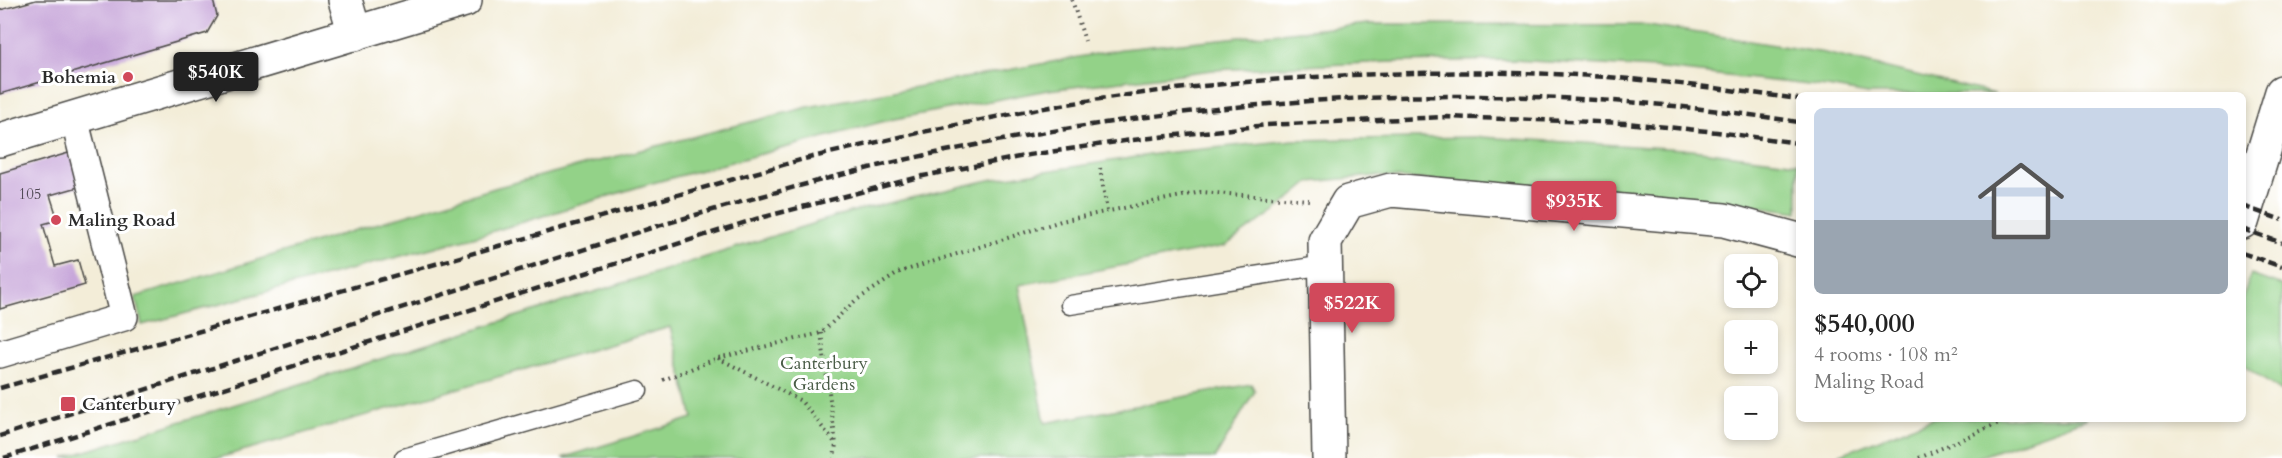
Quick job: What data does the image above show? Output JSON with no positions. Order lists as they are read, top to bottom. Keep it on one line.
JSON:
{"parks":["Canterbury Gardens"],"places":{"other":["Bohemia","Maling Road"],"transit":["Canterbury"]},"house_numbers":["105"],"page":{"price":["$540K","$935K","$522K"],"list":[{"name":"$540,000","note":"4 rooms · 108 m² · Maling Road"}],"map_buttons":["+","−"]}}
